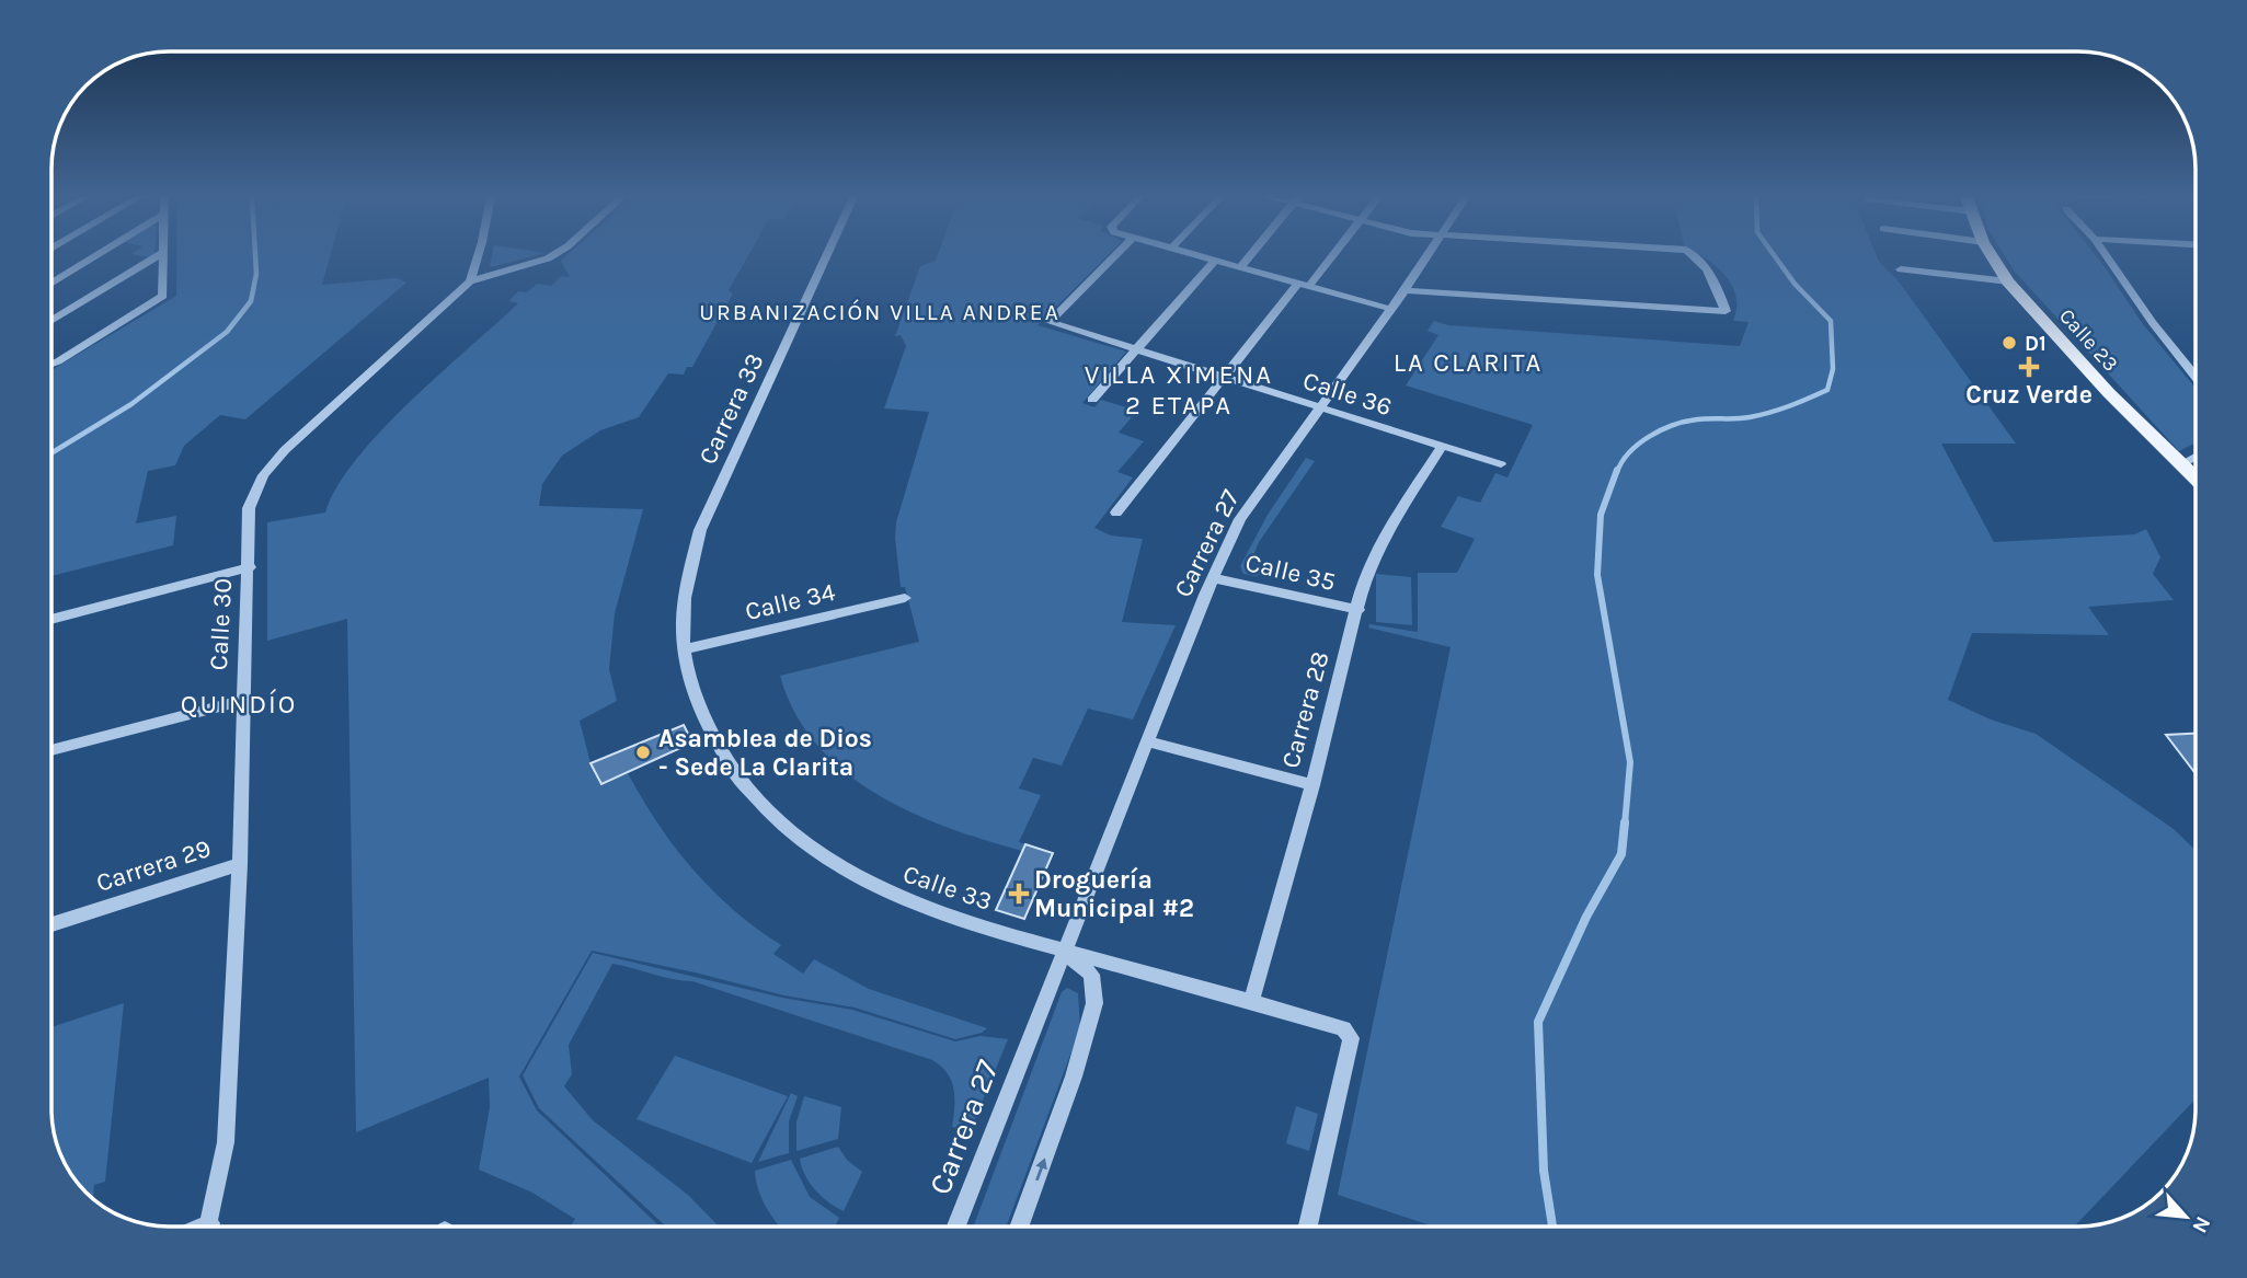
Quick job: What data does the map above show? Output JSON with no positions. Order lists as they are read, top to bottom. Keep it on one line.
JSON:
{"streets":{"main road":["Calle 23"],"street":["Calle 36","Carrera 33","Carrera 27","Calle 35","Calle 34","Calle 30","Carrera 28","Carrera 29","Calle 33"]},"crossings":[["Calle 36","Carrera 27"],["Calle 36","Carrera 28"],["Carrera 33","Calle 34"],["Carrera 33","Calle 33"],["Carrera 27","Calle 35"],["Carrera 27","Calle 33"],["Calle 35","Carrera 28"],["Calle 34","Calle 33"],["Calle 30","Carrera 29"],["Carrera 28","Calle 33"]],"districts":["URBANIZACIÓN VILLA ANDREA","LA CLARITA","VILLA XIMENA 2 ETAPA","QUINDÍO"],"places":{"other":["D1","Asamblea de Dios - Sede La Clarita"],"health":["Cruz Verde","Droguería Municipal #2"]},"north":"bottom right"}
